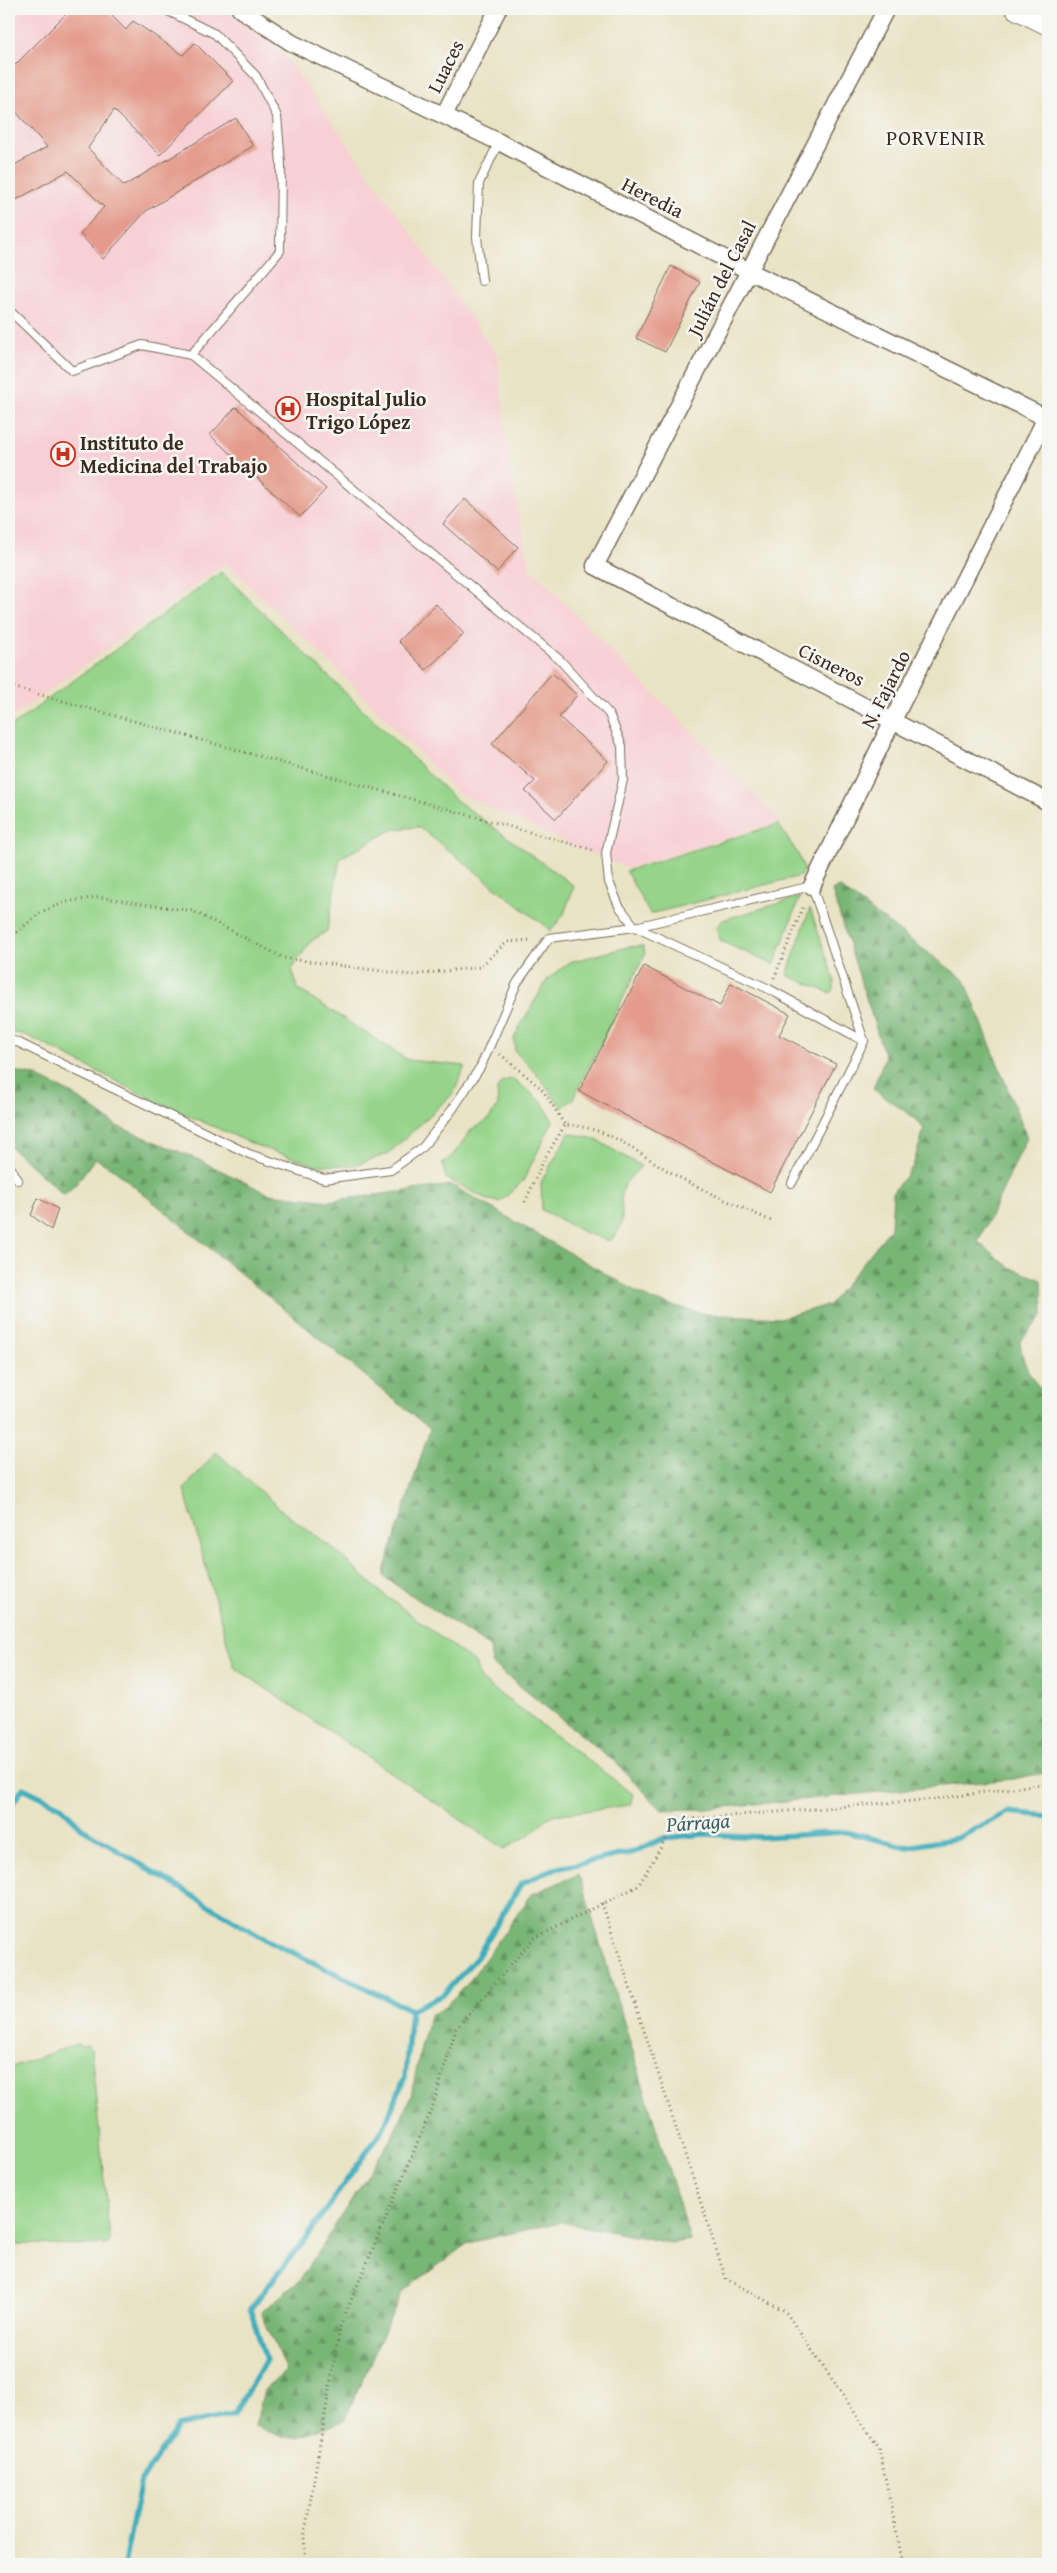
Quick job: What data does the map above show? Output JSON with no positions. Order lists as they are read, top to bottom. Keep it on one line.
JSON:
{"streets":{"street":["Luaces","Heredia","Julián del Casal","Cisneros","N. Fajardo"]},"crossings":[["Luaces","Heredia"],["Heredia","Julián del Casal"],["Heredia","N. Fajardo"],["Julián del Casal","Cisneros"],["Cisneros","N. Fajardo"]],"districts":["PORVENIR"],"water":["Párraga"],"places":{"hospital":["Hospital Julio Trigo López","Instituto de Medicina del Trabajo"]}}
